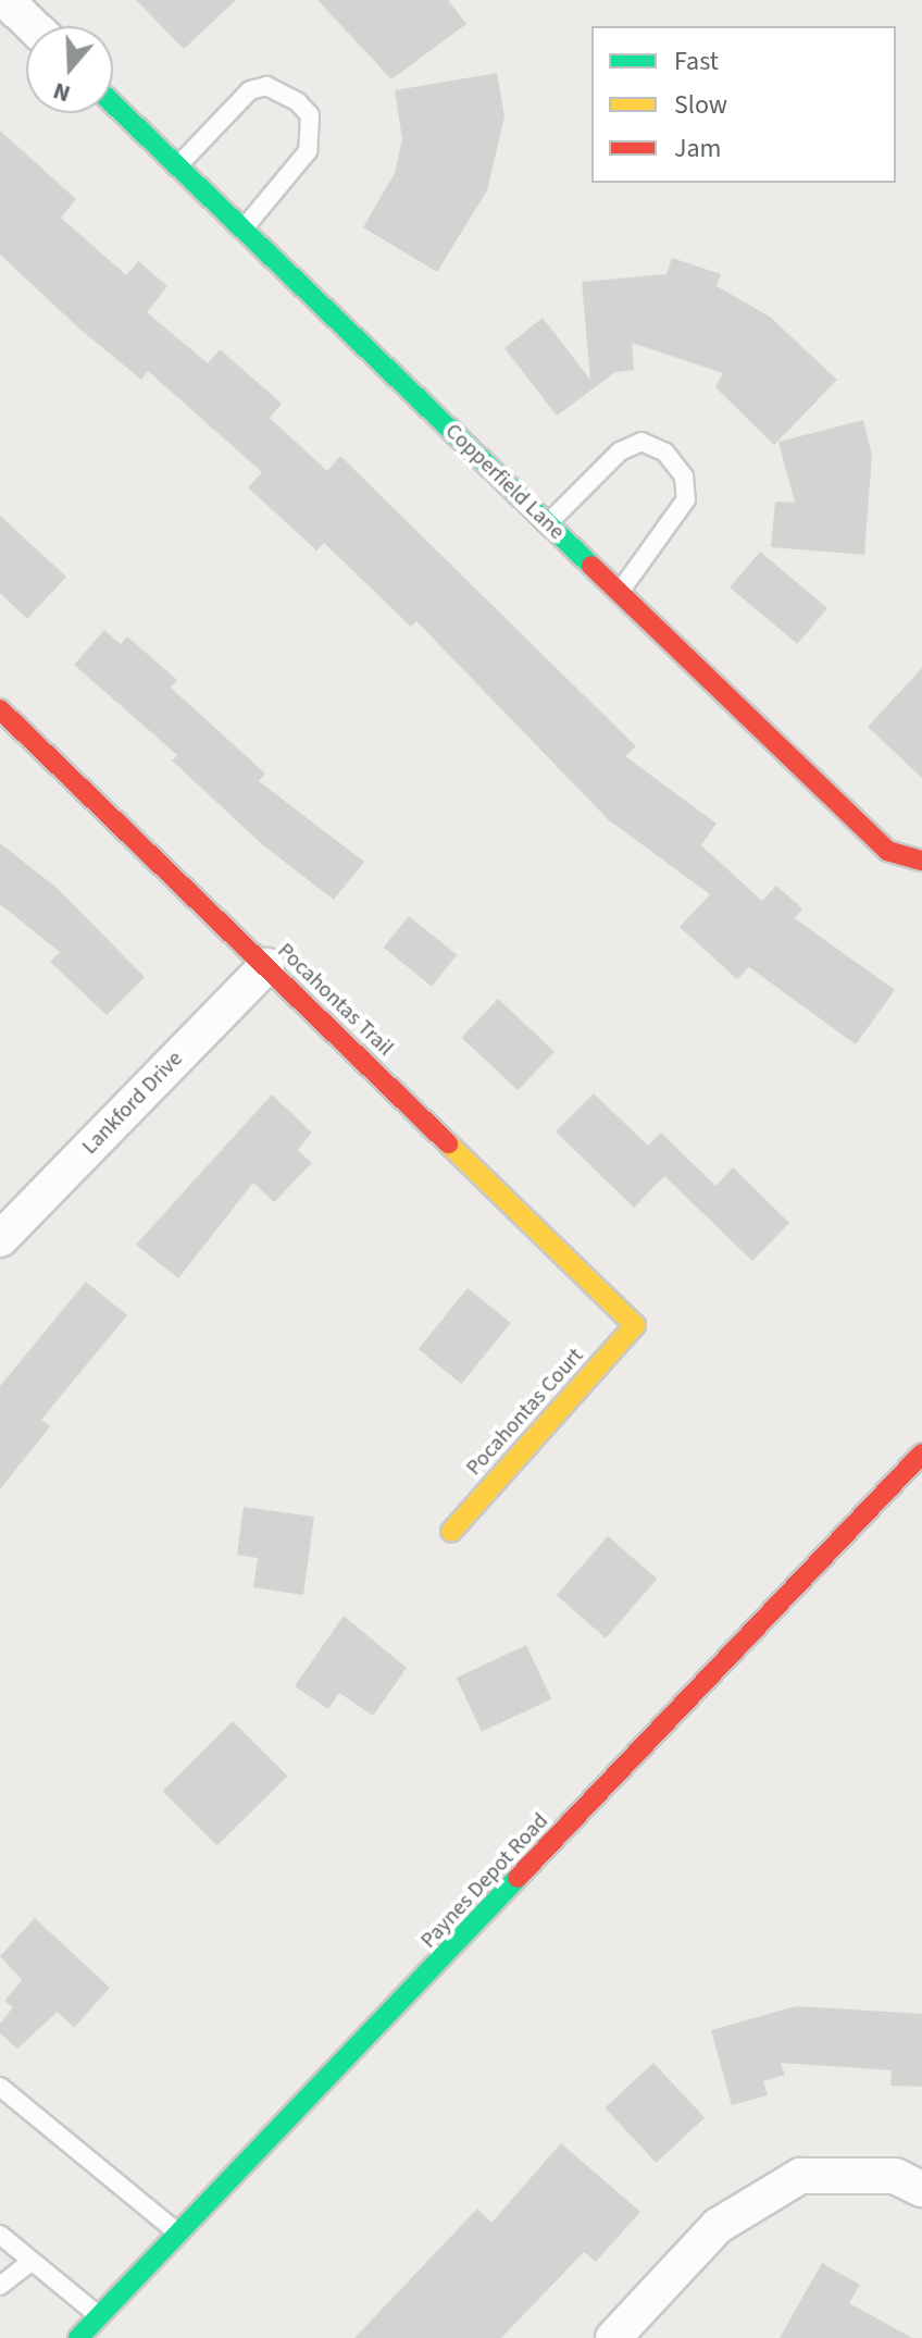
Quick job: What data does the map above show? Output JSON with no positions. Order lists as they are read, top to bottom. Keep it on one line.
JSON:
{"streets":{"street":["Copperfield Lane","Pocahontas Trail","Lankford Drive","Pocahontas Court","Paynes Depot Road"]},"crossings":[["Pocahontas Trail","Lankford Drive"],["Pocahontas Trail","Pocahontas Court"]],"legend":["Fast","Slow","Jam"],"north":"bottom"}
